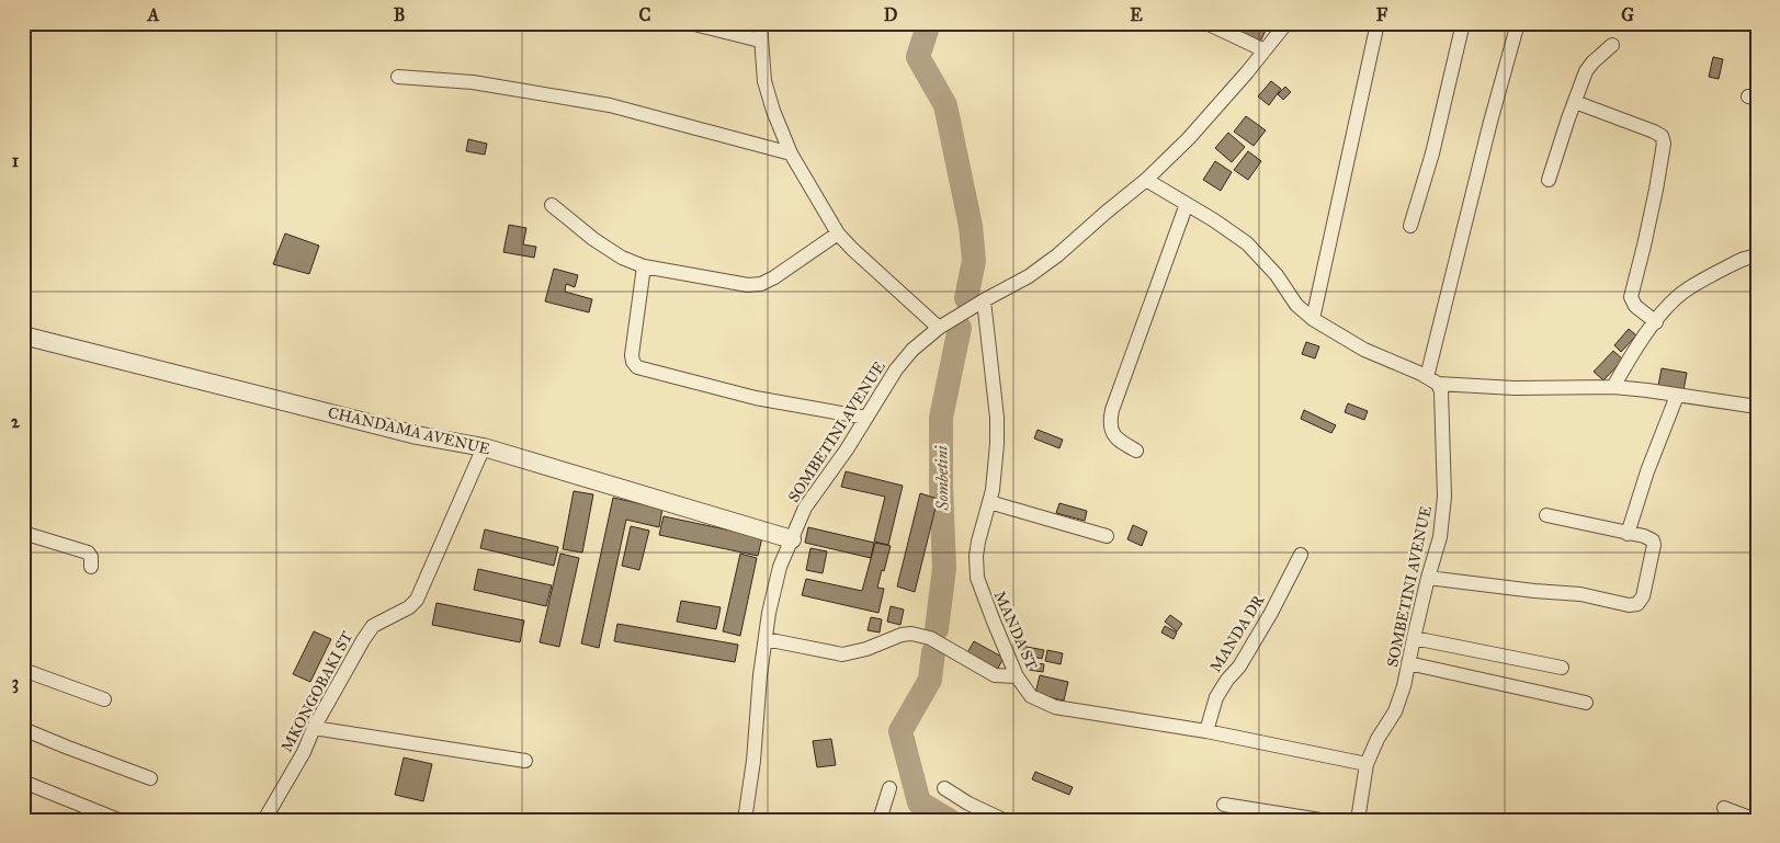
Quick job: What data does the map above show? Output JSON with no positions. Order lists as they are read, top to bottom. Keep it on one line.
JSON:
{"streets":{"street":["CHANDAMA AVENUE","SOMBETINI AVENUE","MANDA ST","MANDA DR","MKONGOBAKI ST"]},"crossings":[["CHANDAMA AVENUE","SOMBETINI AVENUE"],["CHANDAMA AVENUE","MKONGOBAKI ST"],["SOMBETINI AVENUE","MANDA ST"],["MANDA ST","MANDA DR"]],"water":["Sombetini"],"grid":{"columns":["A","B","C","D","E","F","G"],"rows":["1","2","3"]}}
